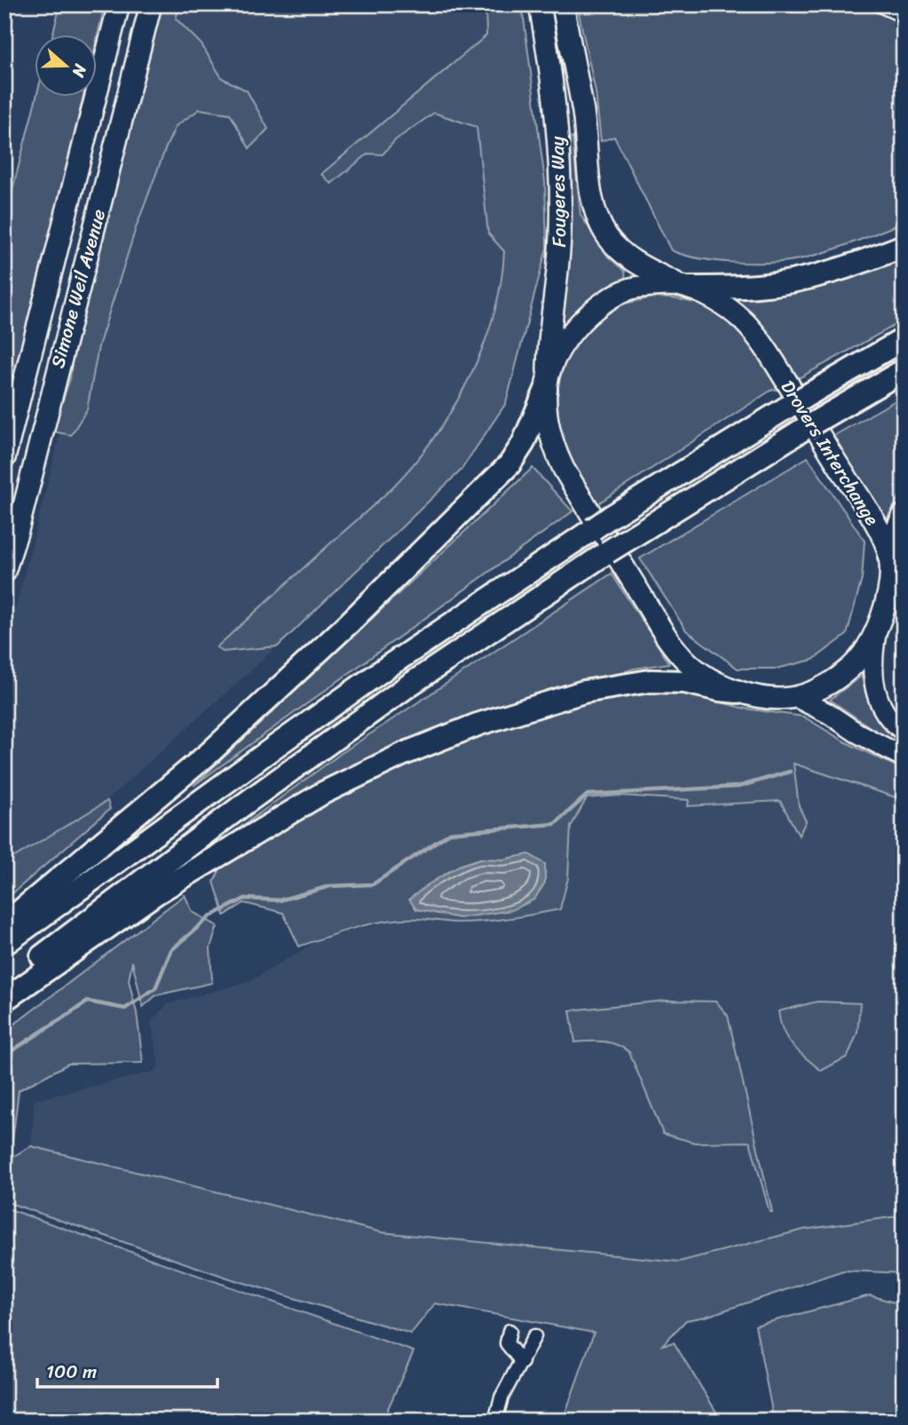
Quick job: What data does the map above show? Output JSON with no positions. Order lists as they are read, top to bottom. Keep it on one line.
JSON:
{"streets":{"highway":["Fougeres Way","Simone Weil Avenue","Drovers Interchange"]},"crossings":[["Fougeres Way","Drovers Interchange"]],"scale_bar":"100 m","north":"right"}
